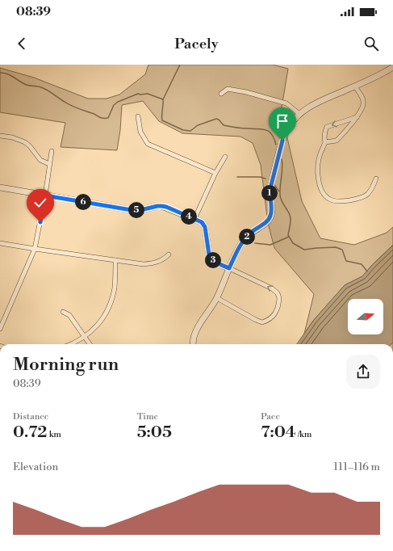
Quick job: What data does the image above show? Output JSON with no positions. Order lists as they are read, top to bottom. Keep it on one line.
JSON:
{"north":"right","page":{"status":"08:39","header":"Pacely","pins":["1","6","5","4","2","3"],"heading":["Morning run","08:39"],"stats":[["Distance","0.72 km"],["Time","5:05"],["Pace","7:04 /km"]],"chart":["Elevation","111–116 m"]}}
